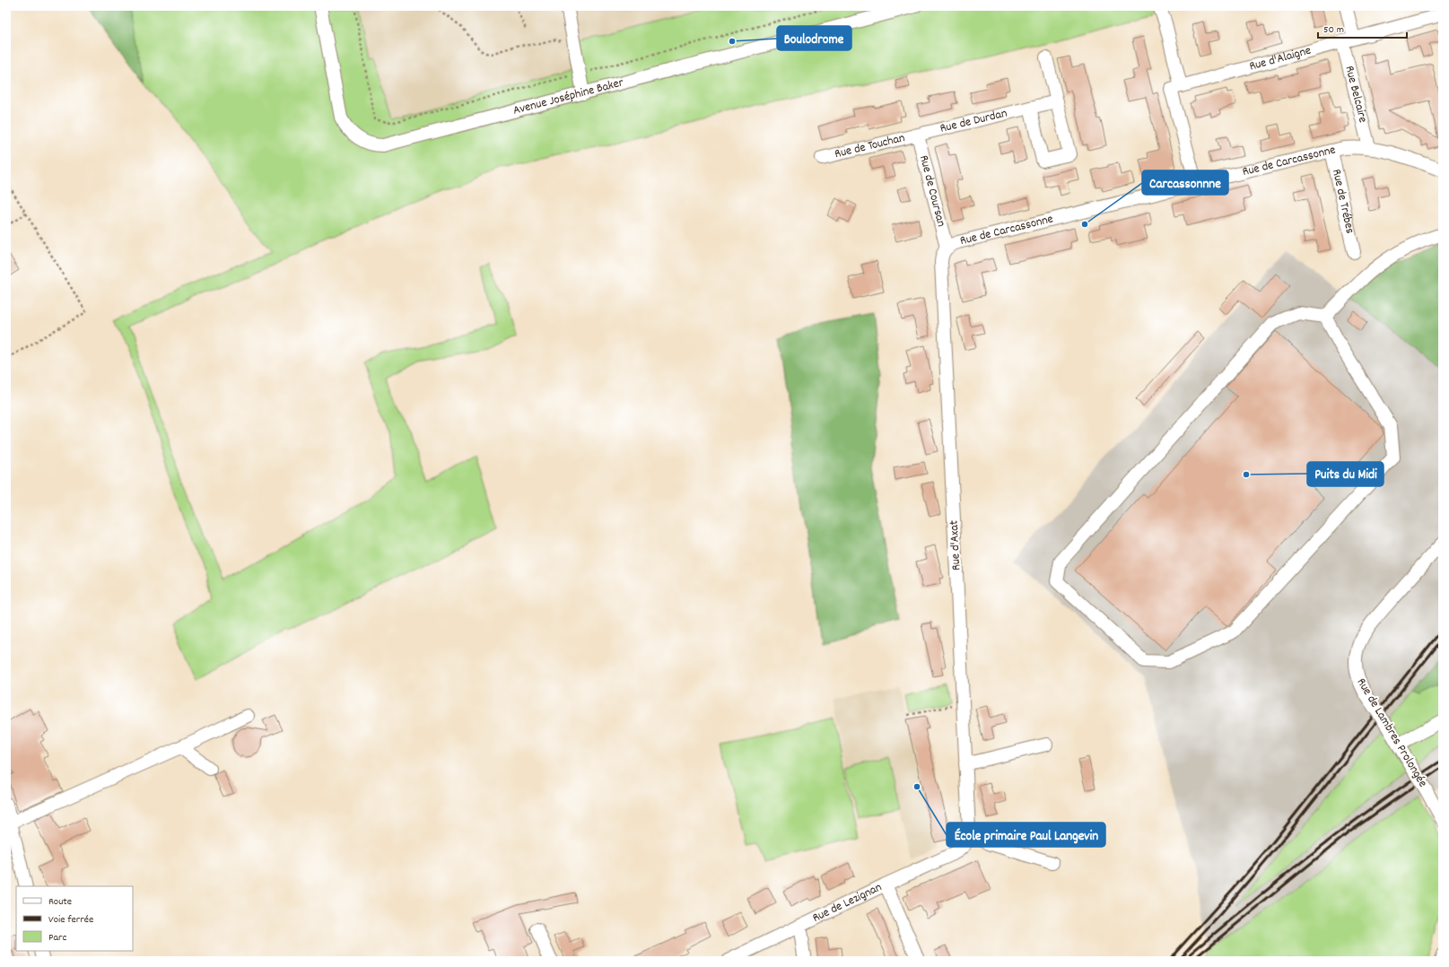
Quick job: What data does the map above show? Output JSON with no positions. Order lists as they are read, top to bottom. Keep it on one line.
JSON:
{"streets":{"street":["Rue d'Alaigne","Rue Belcaire","Avenue Joséphine Baker","Rue de Durdan","Rue de Touchan","Rue de Carcassonne","Rue de Coursan","Rue de Trébes","Rue d'Axat","Rue de Lambres Prolongée","Rue de Lezignan"]},"crossings":[["Rue d'Alaigne","Rue Belcaire"],["Rue Belcaire","Rue de Carcassonne"],["Rue de Durdan","Rue de Touchan"],["Rue de Durdan","Rue de Coursan"],["Rue de Touchan","Rue de Coursan"],["Rue de Carcassonne","Rue de Coursan"],["Rue de Carcassonne","Rue de Trébes"],["Rue de Carcassonne","Rue d'Axat"],["Rue de Coursan","Rue d'Axat"],["Rue d'Axat","Rue de Lezignan"]],"places":["Boulodrome","Carcassonnne","Puits du Midi","École primaire Paul Langevin"],"legend":["Route","Voie ferrée","Parc"],"scale_bar":"50 m"}
